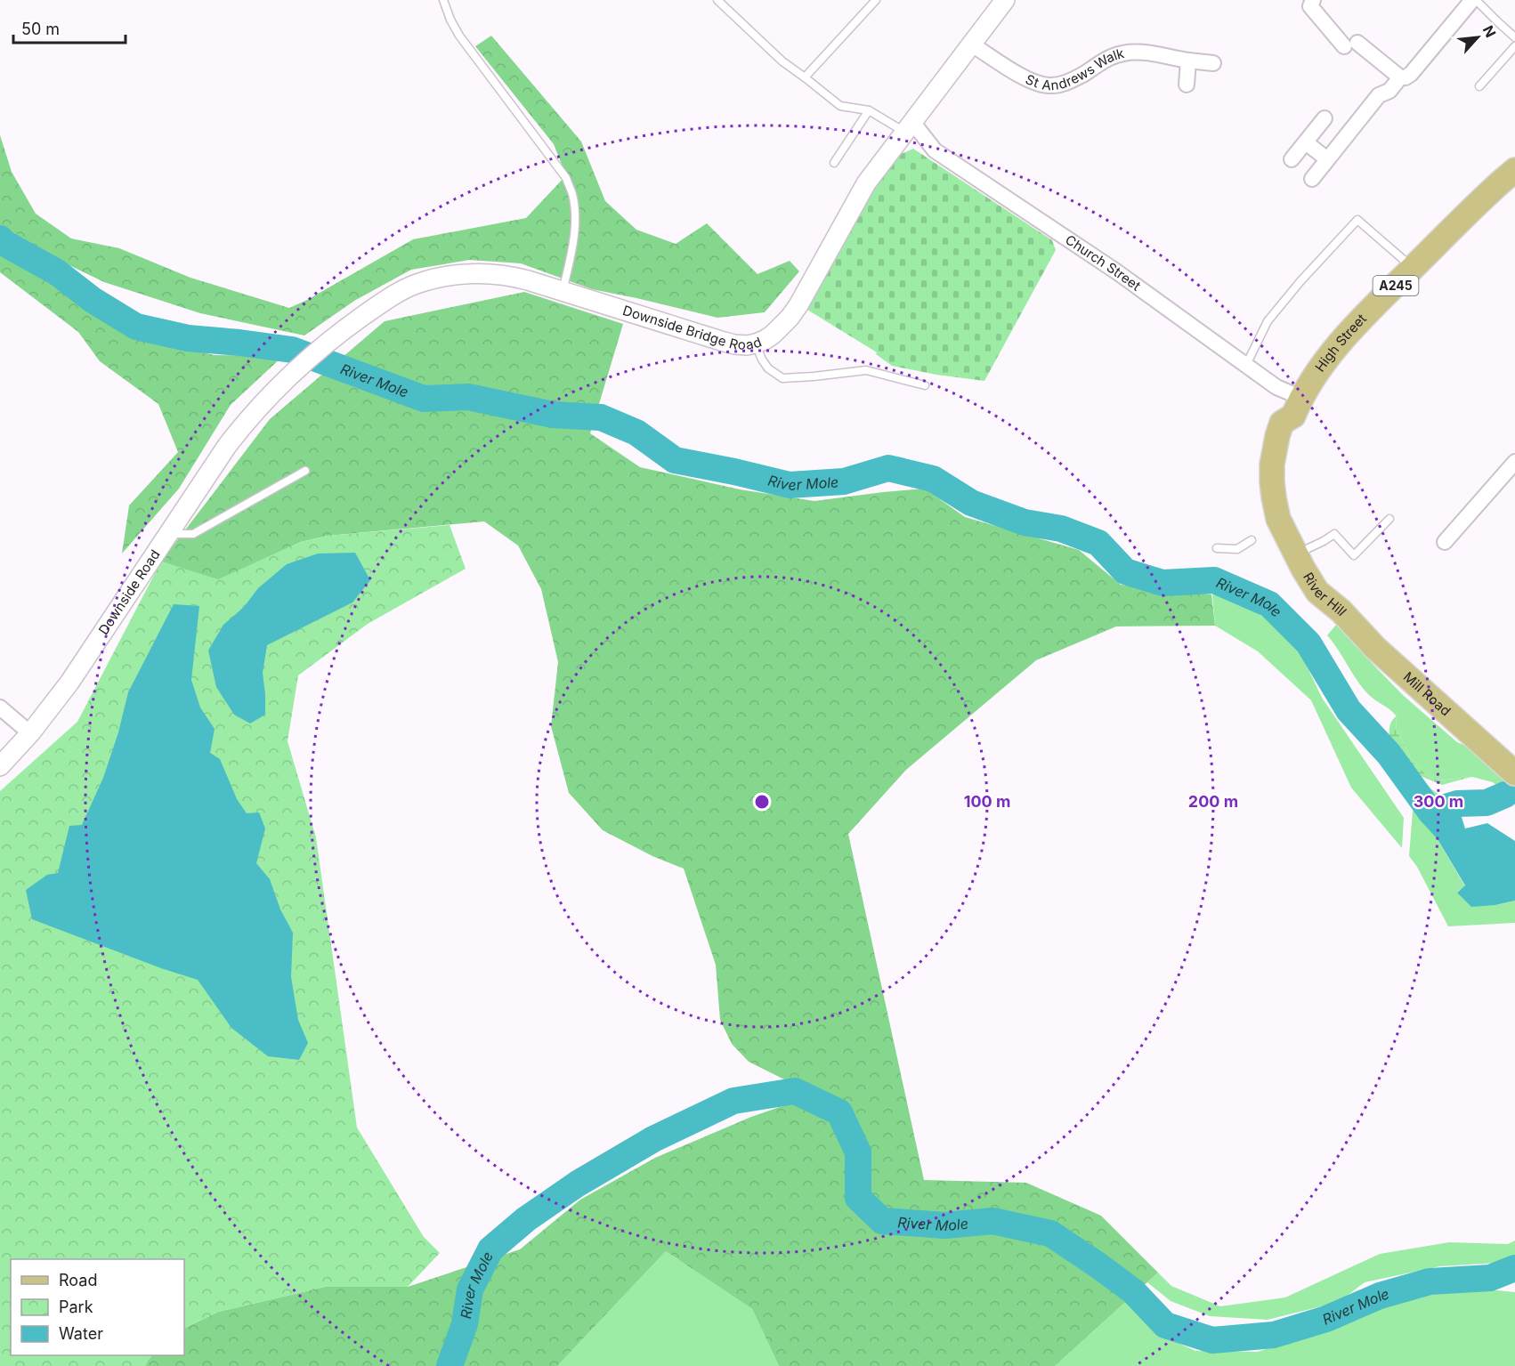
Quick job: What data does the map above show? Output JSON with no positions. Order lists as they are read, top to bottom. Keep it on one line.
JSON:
{"streets":{"main road":["A245","High Street","River Hill","Mill Road"],"street":["St Andrews Walk","Church Street","Downside Bridge Road","Downside Road"]},"crossings":[["St Andrews Walk","Downside Bridge Road"],["Church Street","Downside Bridge Road"],["Church Street","High Street"],["Church Street","River Hill"],["Downside Bridge Road","Downside Road"],["High Street","River Hill"],["River Hill","Mill Road"]],"water":["River Mole"],"legend":["Road","Park","Water"],"scale_bar":"50 m","north":"top right","rings":["100 m","200 m","300 m"]}
